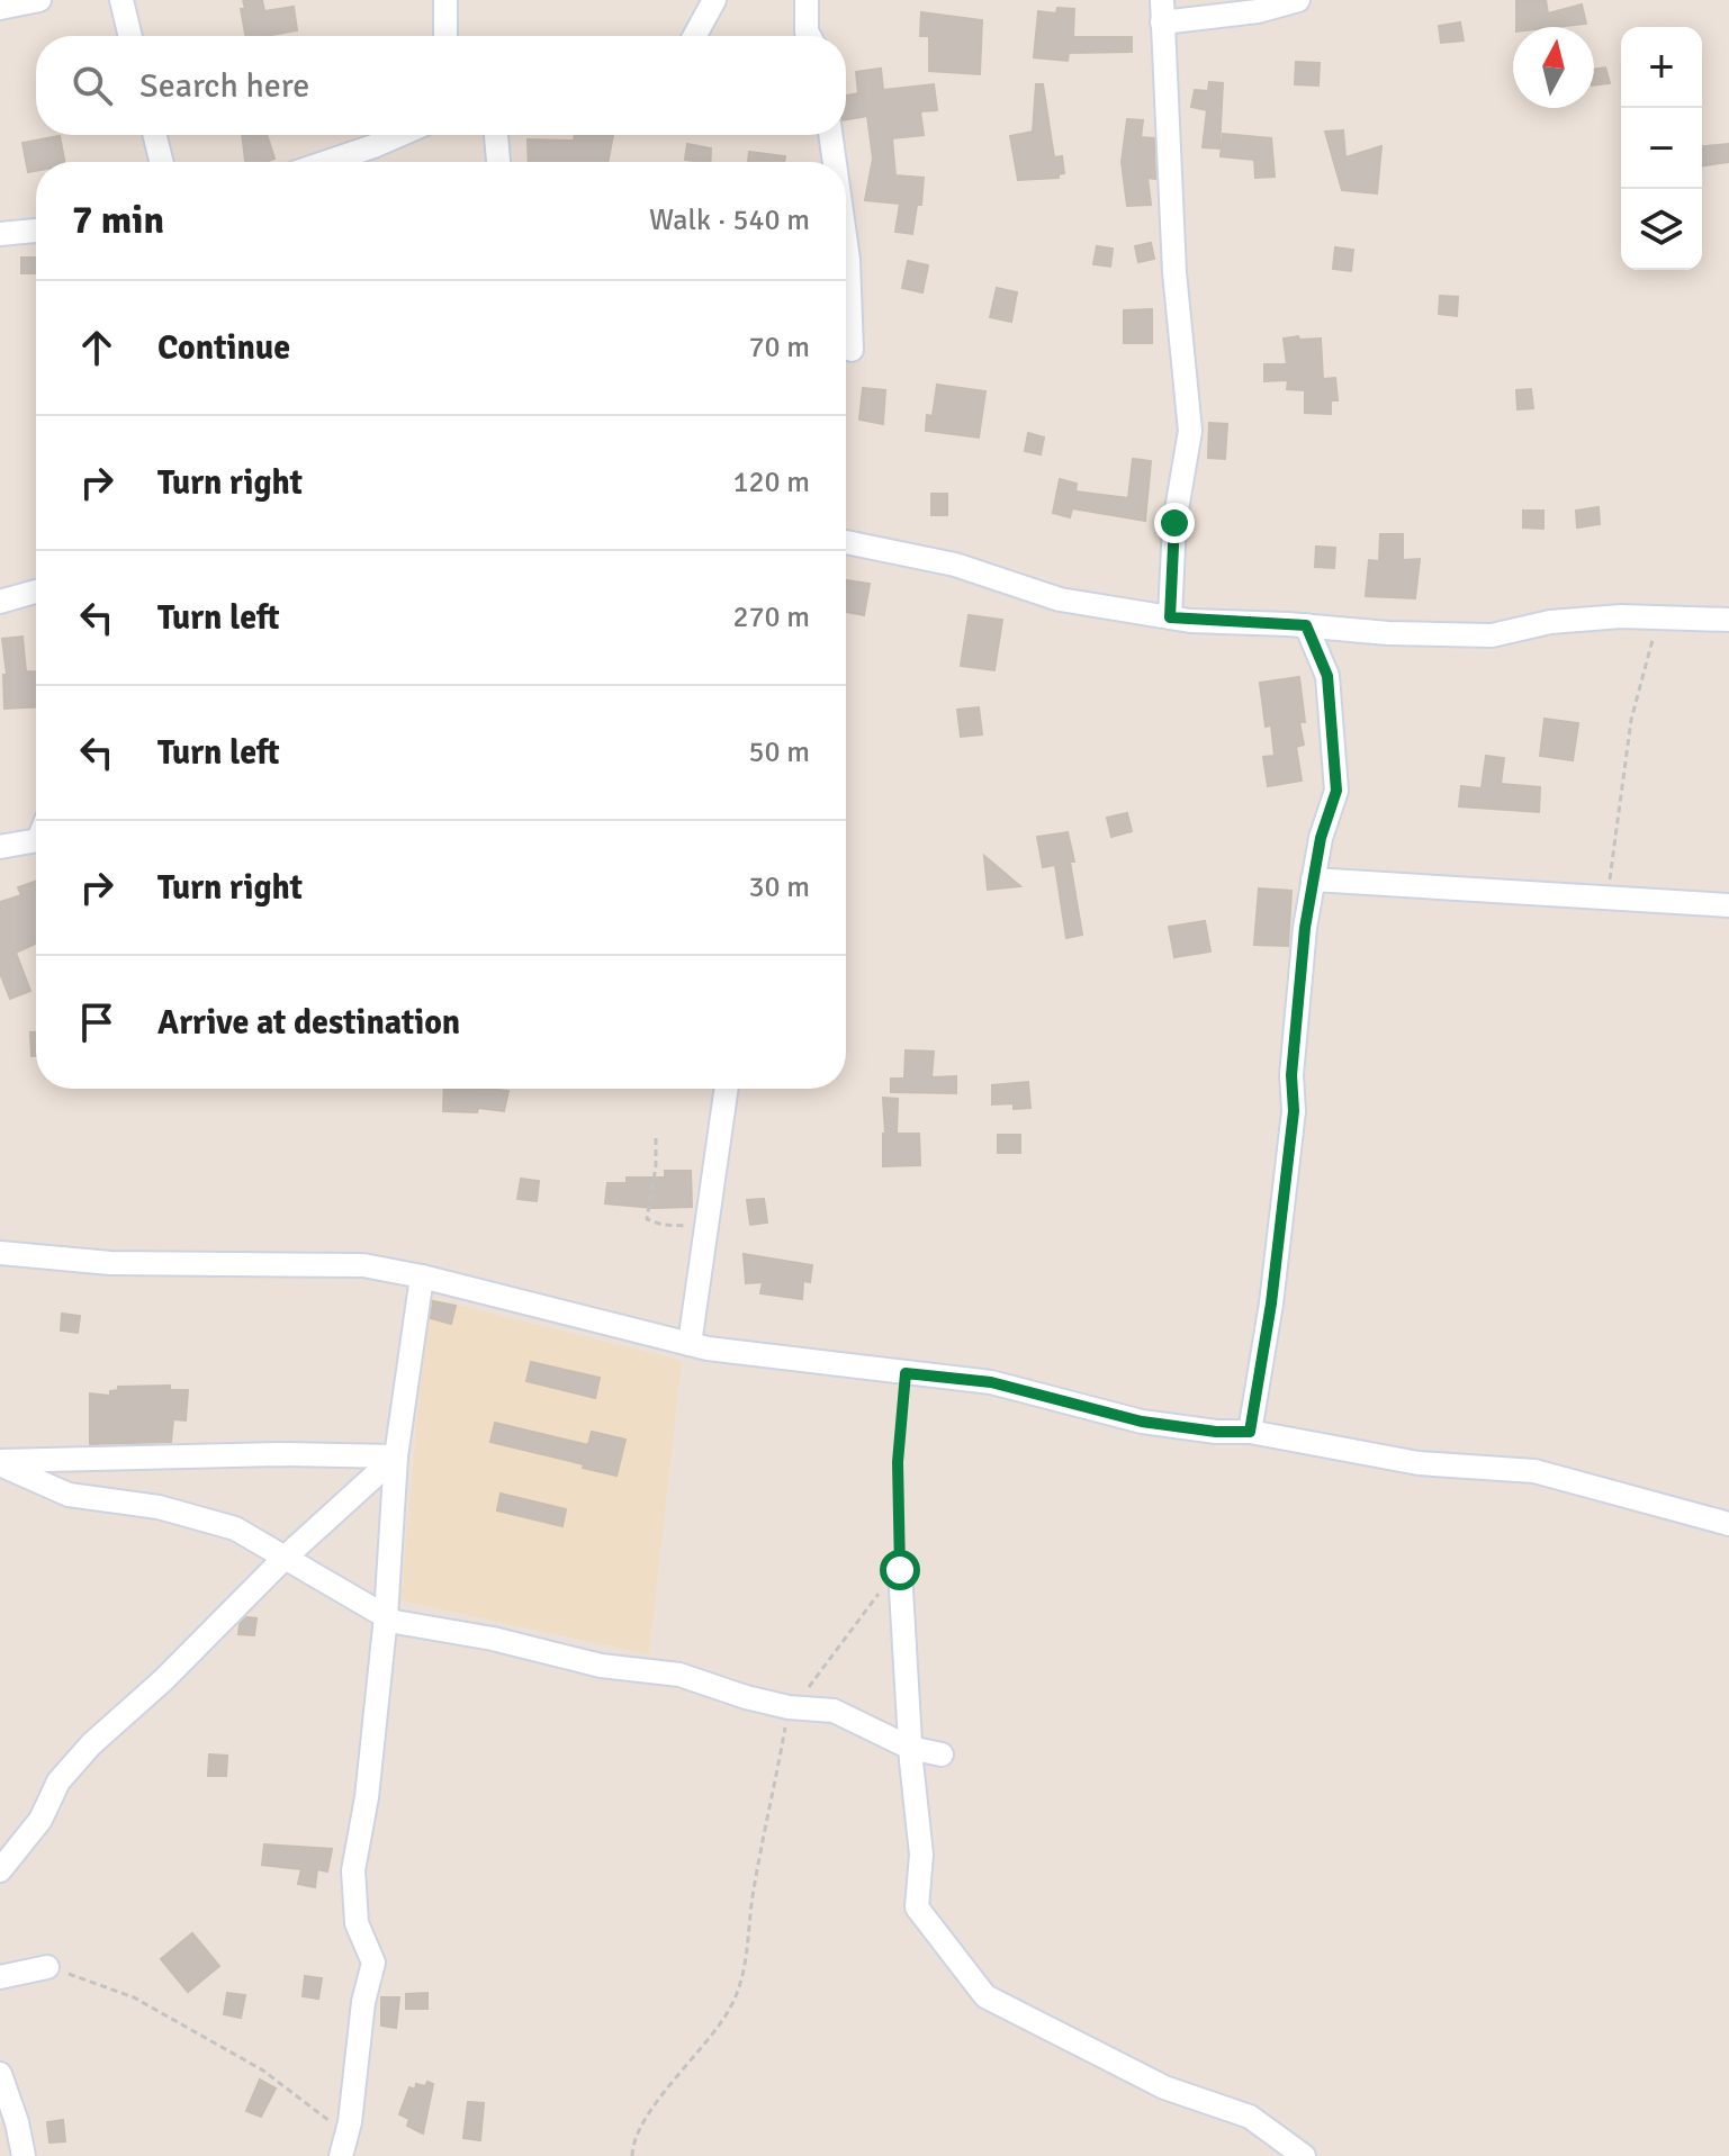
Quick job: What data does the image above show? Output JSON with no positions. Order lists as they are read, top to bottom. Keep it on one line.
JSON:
{"north":"top","page":{"map_buttons":["+","−"],"search":"Search here","heading":["7 min","Walk · 540 m"],"list":[["Continue","70 m"],["Turn right","120 m"],["Turn left","270 m"],["Turn left","50 m"],["Turn right","30 m"],"Arrive at destination"]}}
